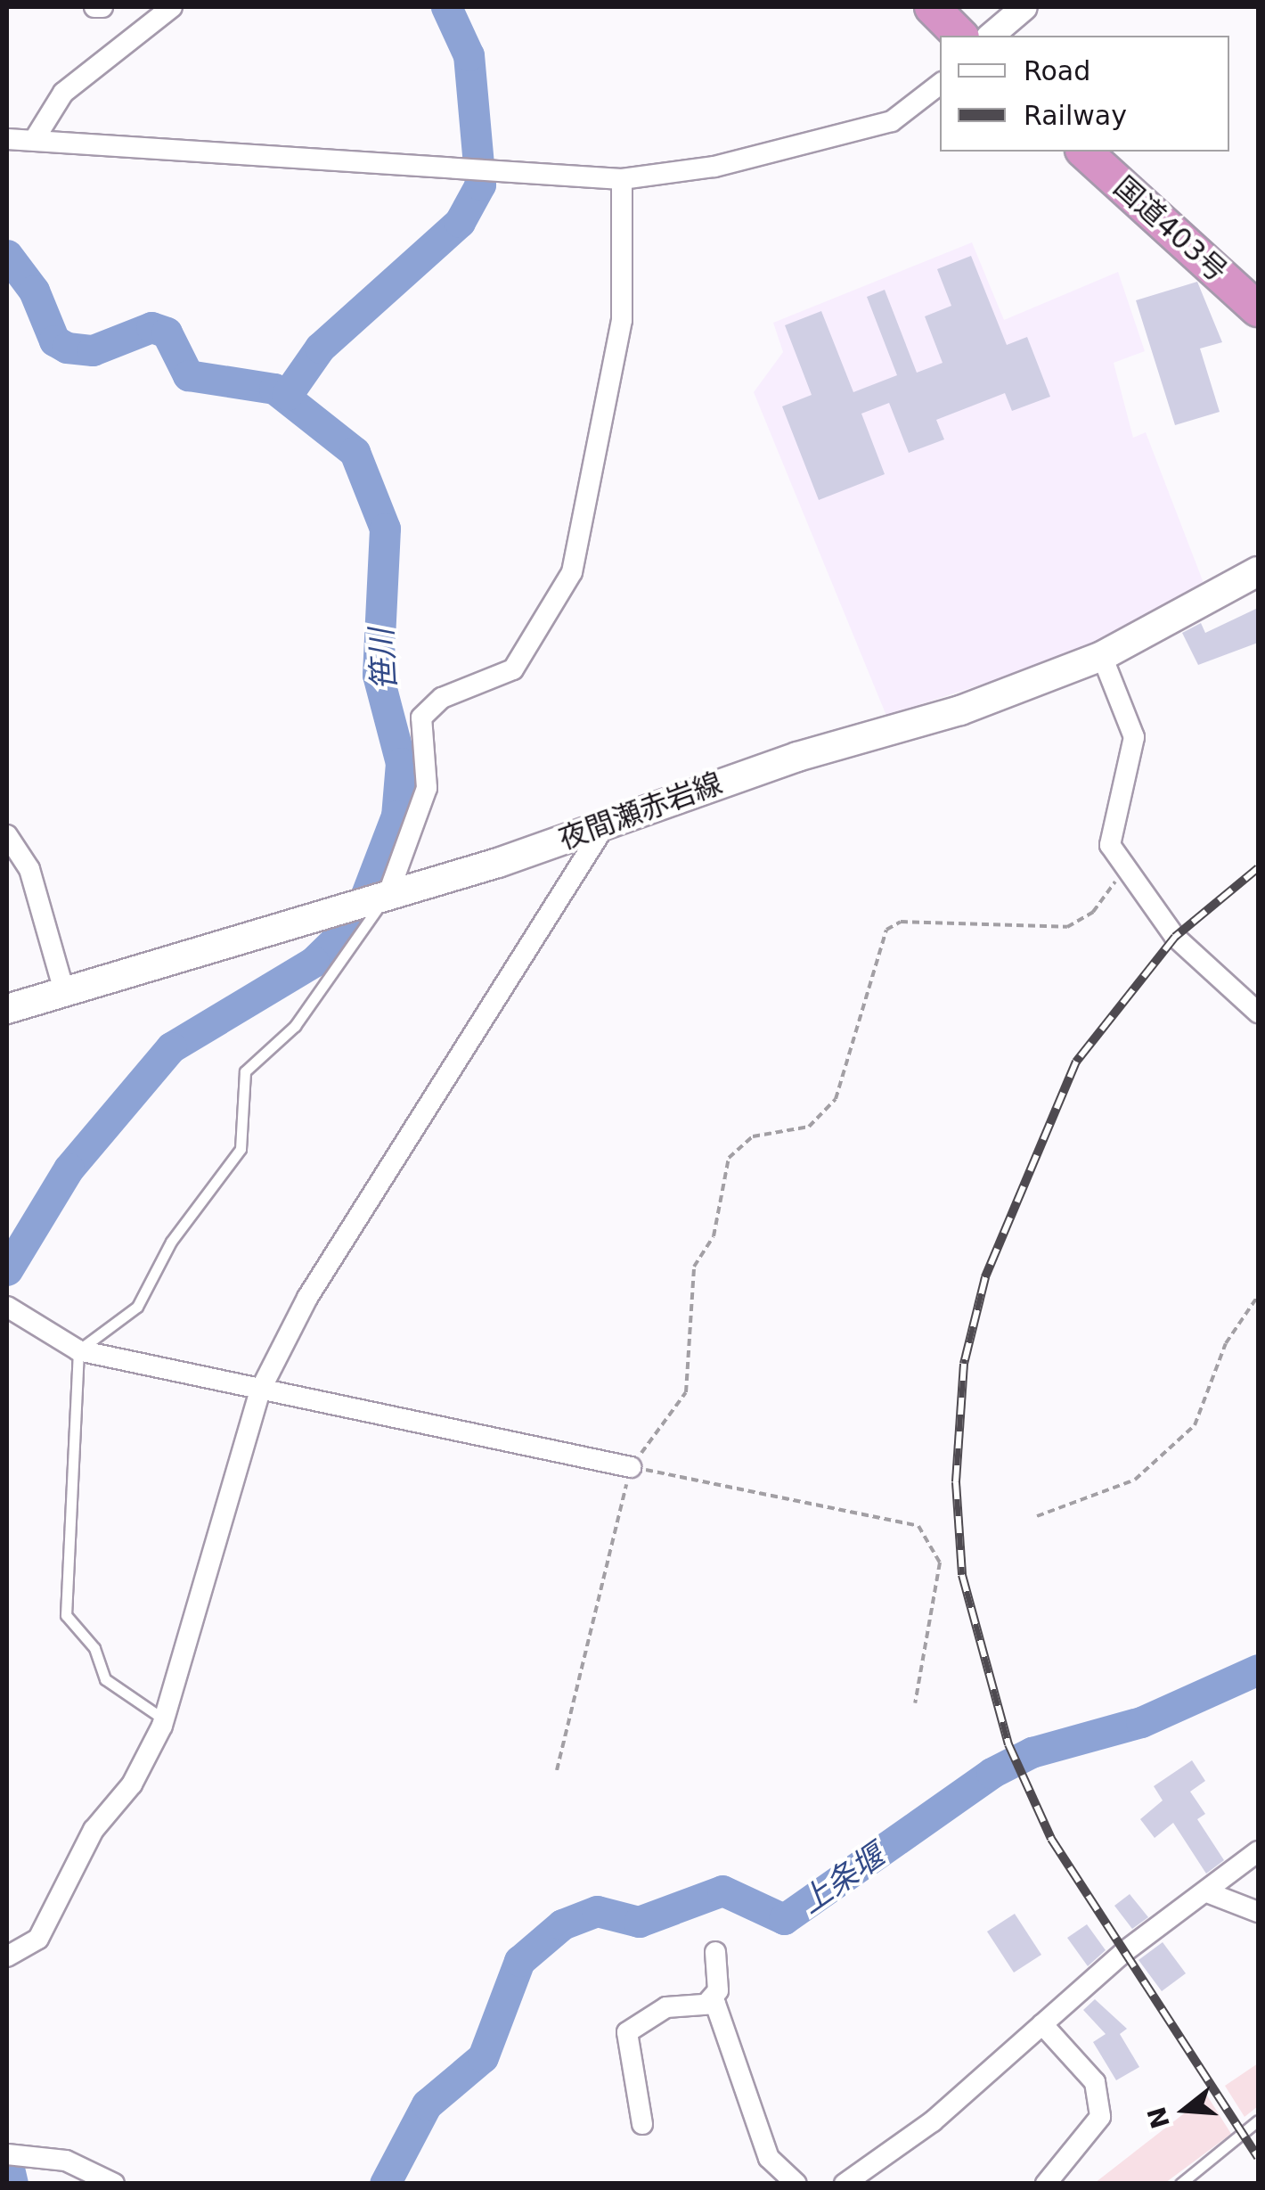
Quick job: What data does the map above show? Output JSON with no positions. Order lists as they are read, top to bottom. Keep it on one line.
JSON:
{"streets":{"highway":["国道403号"],"main road":["夜間瀬赤岩線"]},"water":["笹川","上条堰"],"legend":["Road","Railway"],"north":"left"}
